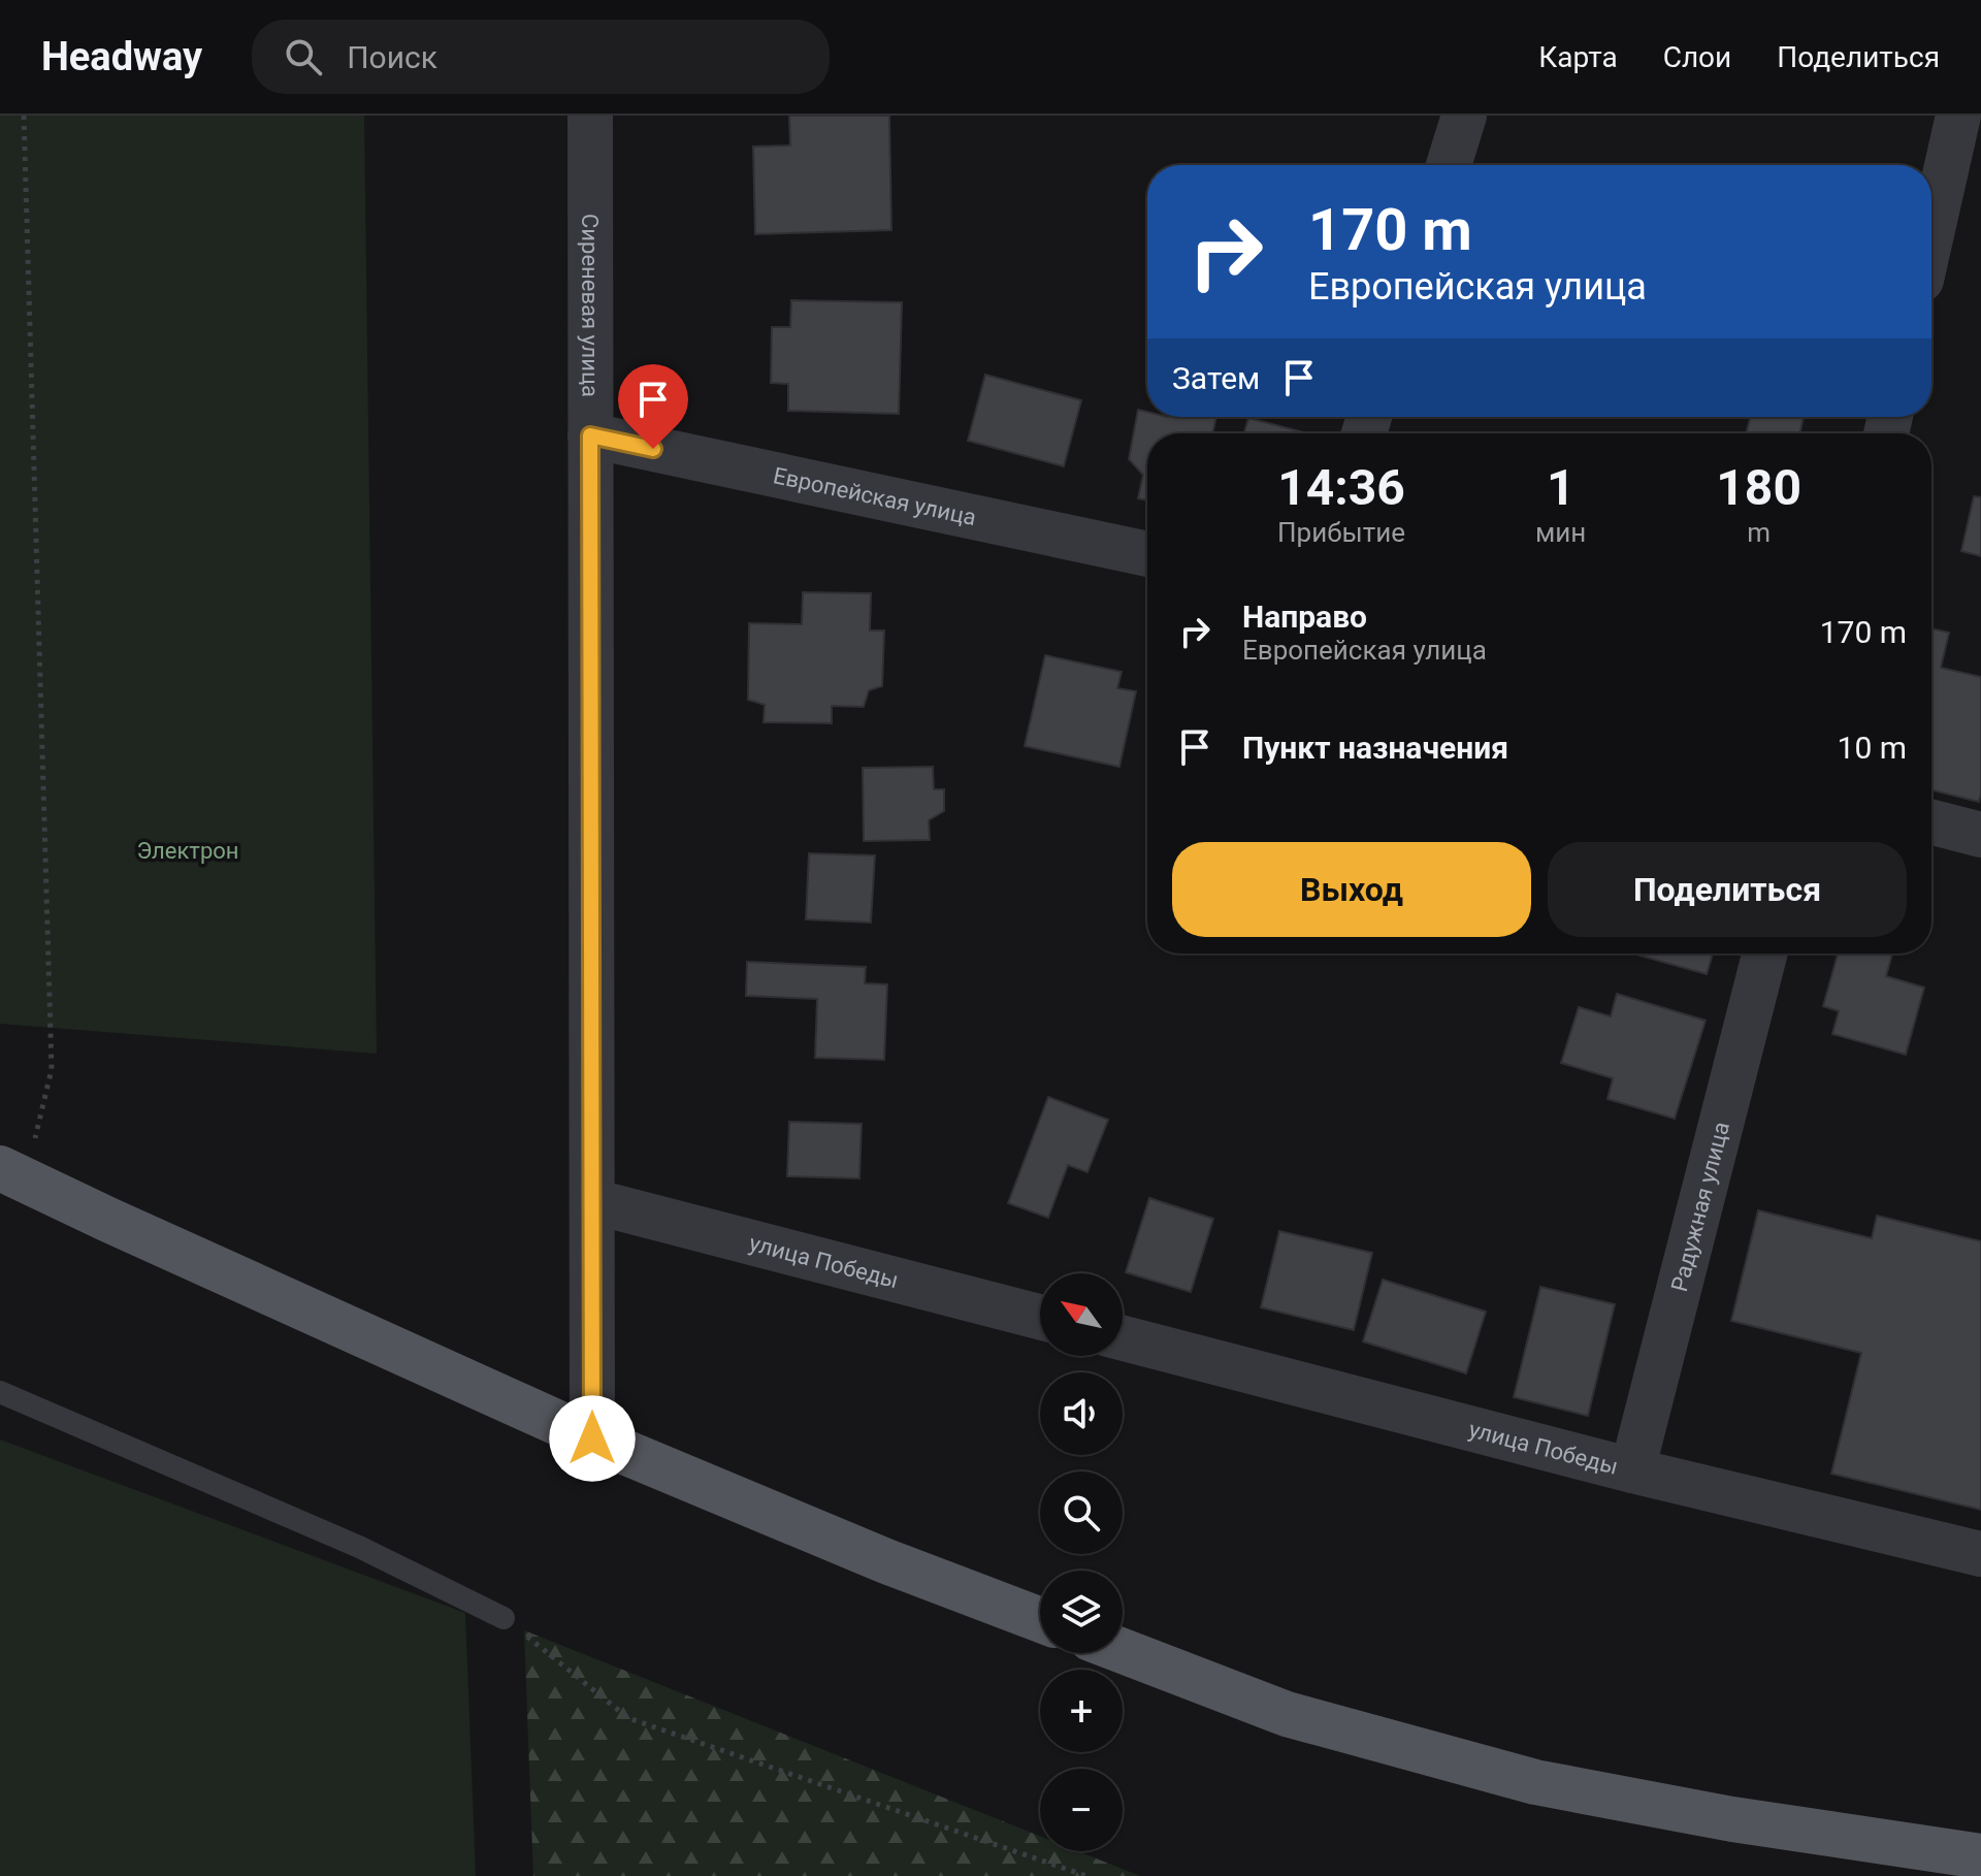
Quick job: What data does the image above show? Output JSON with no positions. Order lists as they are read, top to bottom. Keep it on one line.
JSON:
{"streets":{"street":["Сиреневая улица","Европейская улица","Радужная улица","улица Победы"]},"crossings":[["Сиреневая улица","Европейская улица"],["Сиреневая улица","улица Победы"],["Радужная улица","улица Победы"]],"parks":["Электрон"],"north":"top left","page":{"header":"Headway","search":"Поиск","nav":["Карта","Слои","Поделиться"],"turn":["170 m","Европейская улица"],"then":"Затем","eta":["14:36","Прибытие","1","мин","180","m"],"list":[{"name":"Направо","note":"Европейская улица","value":"170 m"},{"name":"Пункт назначения","value":"10 m"}],"buttons":["Выход","Поделиться"],"map_buttons":["+","−"]}}
